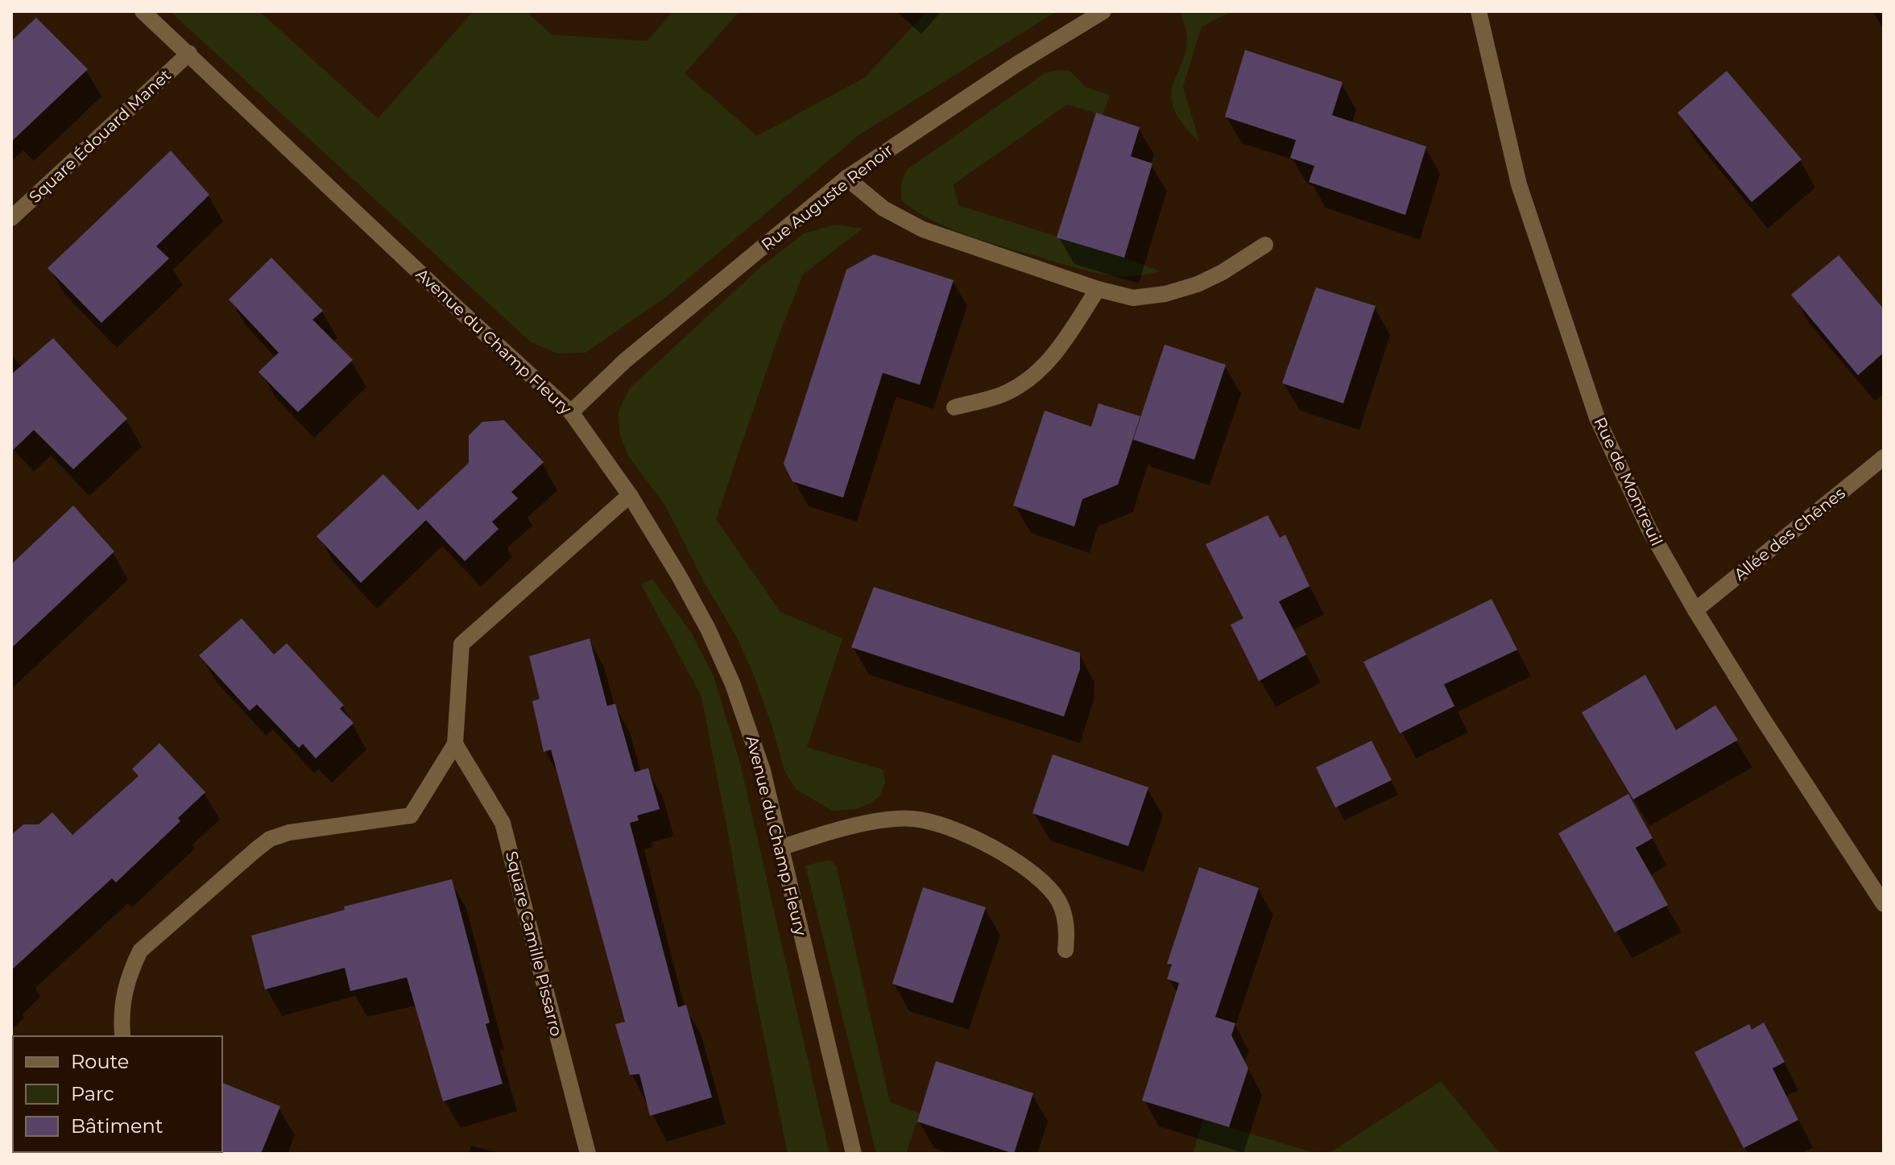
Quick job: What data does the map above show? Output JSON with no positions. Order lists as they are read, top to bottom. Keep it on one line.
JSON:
{"streets":{"street":["Square Édouard Manet","Rue Auguste Renoir","Avenue du Champ Fleury","Rue de Montreuil","Allée des Chênes","Square Camille Pissarro"]},"crossings":[["Square Édouard Manet","Avenue du Champ Fleury"],["Rue Auguste Renoir","Avenue du Champ Fleury"],["Rue de Montreuil","Allée des Chênes"]],"legend":["Route","Parc","Bâtiment"]}
